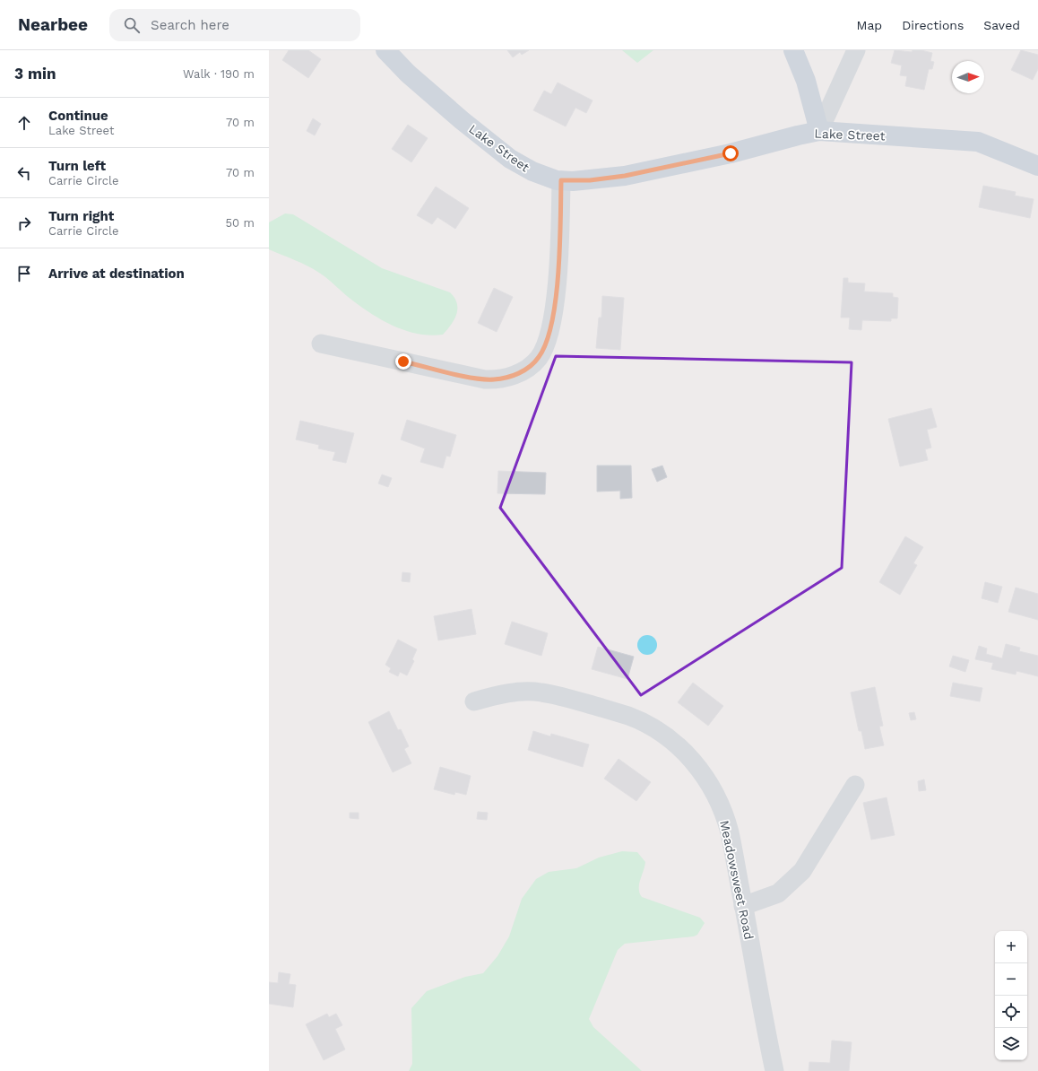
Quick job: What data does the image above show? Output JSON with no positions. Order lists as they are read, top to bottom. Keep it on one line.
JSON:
{"streets":{"main road":["Lake Street"],"street":["Meadowsweet Road"]},"north":"right","page":{"header":"Nearbee","search":"Search here","nav":["Map","Directions","Saved"],"heading":["3 min","Walk · 190 m"],"list":[["Continue","Lake Street","70 m"],["Turn left","Carrie Circle","70 m"],["Turn right","Carrie Circle","50 m"],"Arrive at destination"],"map_buttons":["+","−"]}}
